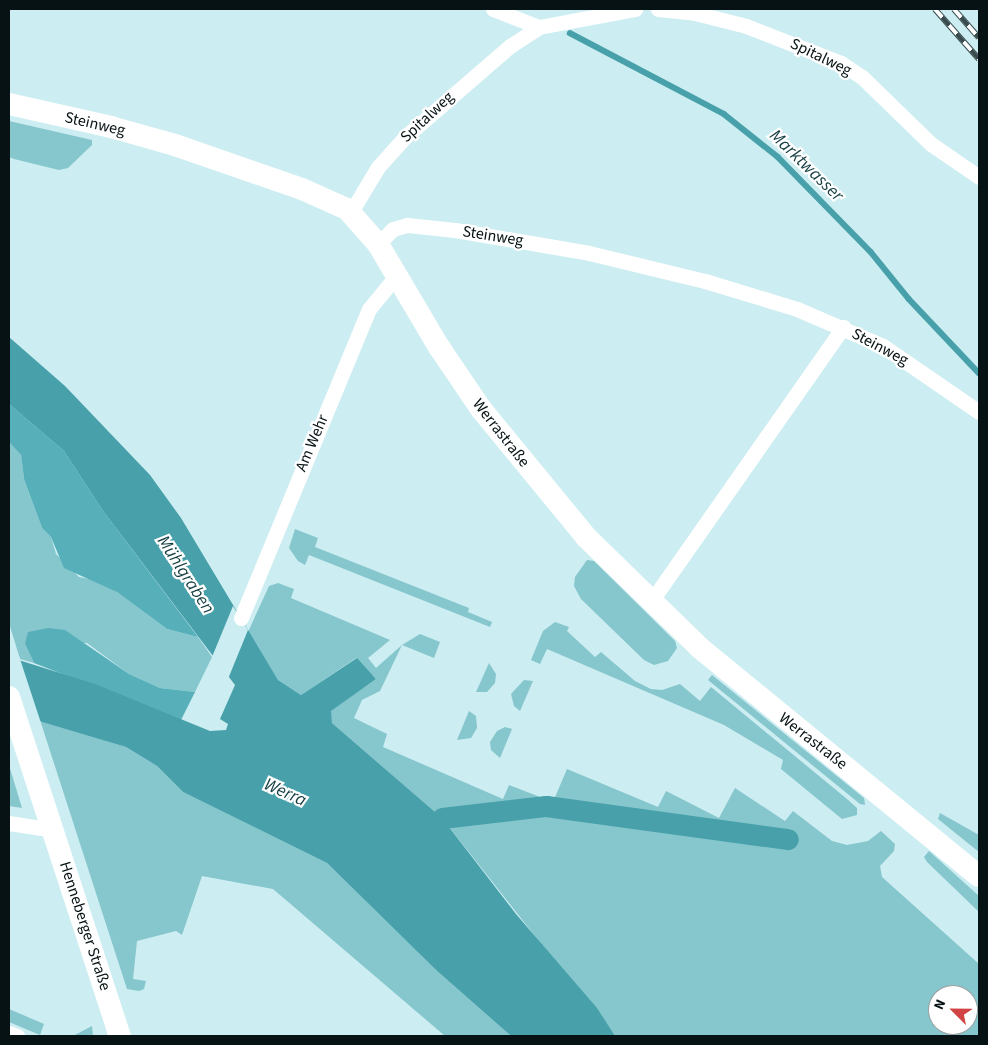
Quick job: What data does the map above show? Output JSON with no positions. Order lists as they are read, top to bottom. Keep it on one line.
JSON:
{"streets":{"street":["Spitalweg","Steinweg","Werrastraße","Am Wehr","Henneberger Straße"]},"crossings":[["Spitalweg","Steinweg"],["Steinweg","Werrastraße"],["Werrastraße","Am Wehr"]],"water":["Marktwasser","Mühlgraben","Werra"],"north":"top left"}
